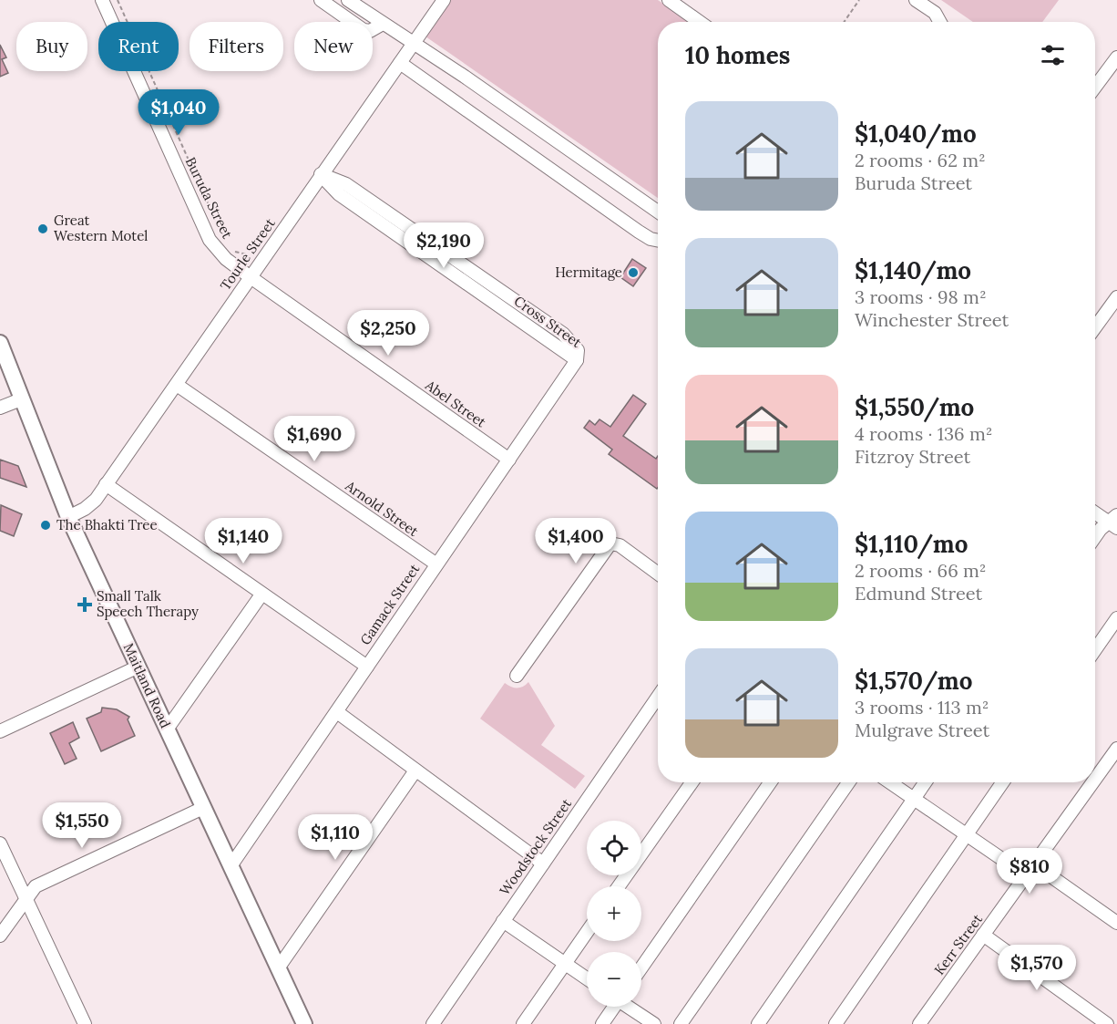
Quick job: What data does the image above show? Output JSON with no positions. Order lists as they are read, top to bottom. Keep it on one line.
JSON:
{"streets":{"main road":["Maitland Road"],"street":["Buruda Street","Tourle Street","Cross Street","Abel Street","Arnold Street","Gamack Street","Woodstock Street","Kerr Street"]},"crossings":[["Buruda Street","Tourle Street"],["Buruda Street","Abel Street"],["Tourle Street","Cross Street"],["Tourle Street","Abel Street"],["Tourle Street","Arnold Street"],["Tourle Street","Maitland Road"],["Cross Street","Gamack Street"],["Abel Street","Gamack Street"],["Arnold Street","Gamack Street"],["Gamack Street","Maitland Road"]],"places":{"other":["Great Western Motel","Hermitage","The Bhakti Tree"],"health":["Small Talk Speech Therapy"]},"page":{"chip":["Buy","Rent","Filters","New"],"heading":"10 homes","list":[{"name":"$1,040/mo","note":"2 rooms · 62 m² · Buruda Street"},{"name":"$1,140/mo","note":"3 rooms · 98 m² · Winchester Street"},{"name":"$1,550/mo","note":"4 rooms · 136 m² · Fitzroy Street"},{"name":"$1,110/mo","note":"2 rooms · 66 m² · Edmund Street"},{"name":"$1,570/mo","note":"3 rooms · 113 m² · Mulgrave Street"}],"price":["$1,040","$2,190","$2,250","$1,690","$1,140","$1,400","$1,550","$1,110","$810","$1,570"],"map_buttons":["+","−"]}}
